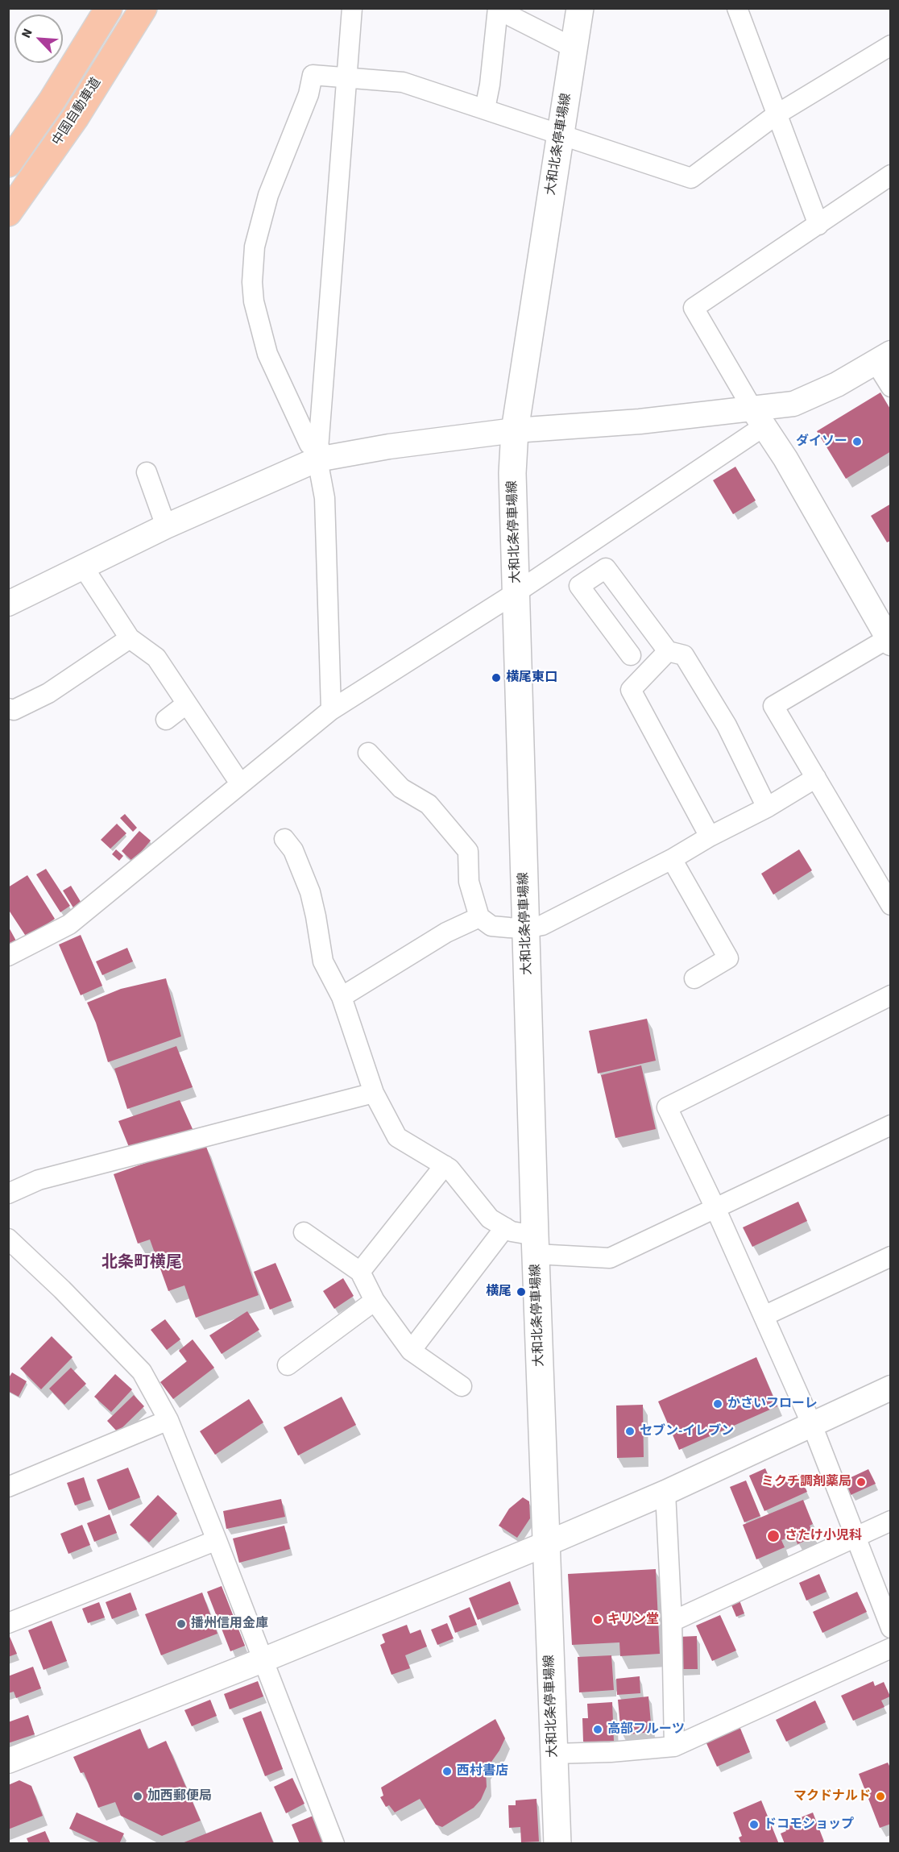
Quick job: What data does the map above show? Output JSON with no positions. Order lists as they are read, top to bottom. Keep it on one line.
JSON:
{"streets":{"highway":["中国自動車道"],"main road":["大和北条停車場線"]},"districts":["北条町横尾"],"places":["ダイソー","横尾東口","横尾","かさいフローレ","セブン-イレブン","ミクチ調剤薬局","さたけ小児科","キリン堂","播州信用金庫","高部フルーツ","西村書店","加西郵便局","マクドナルド","ドコモショップ"],"north":"top left"}
